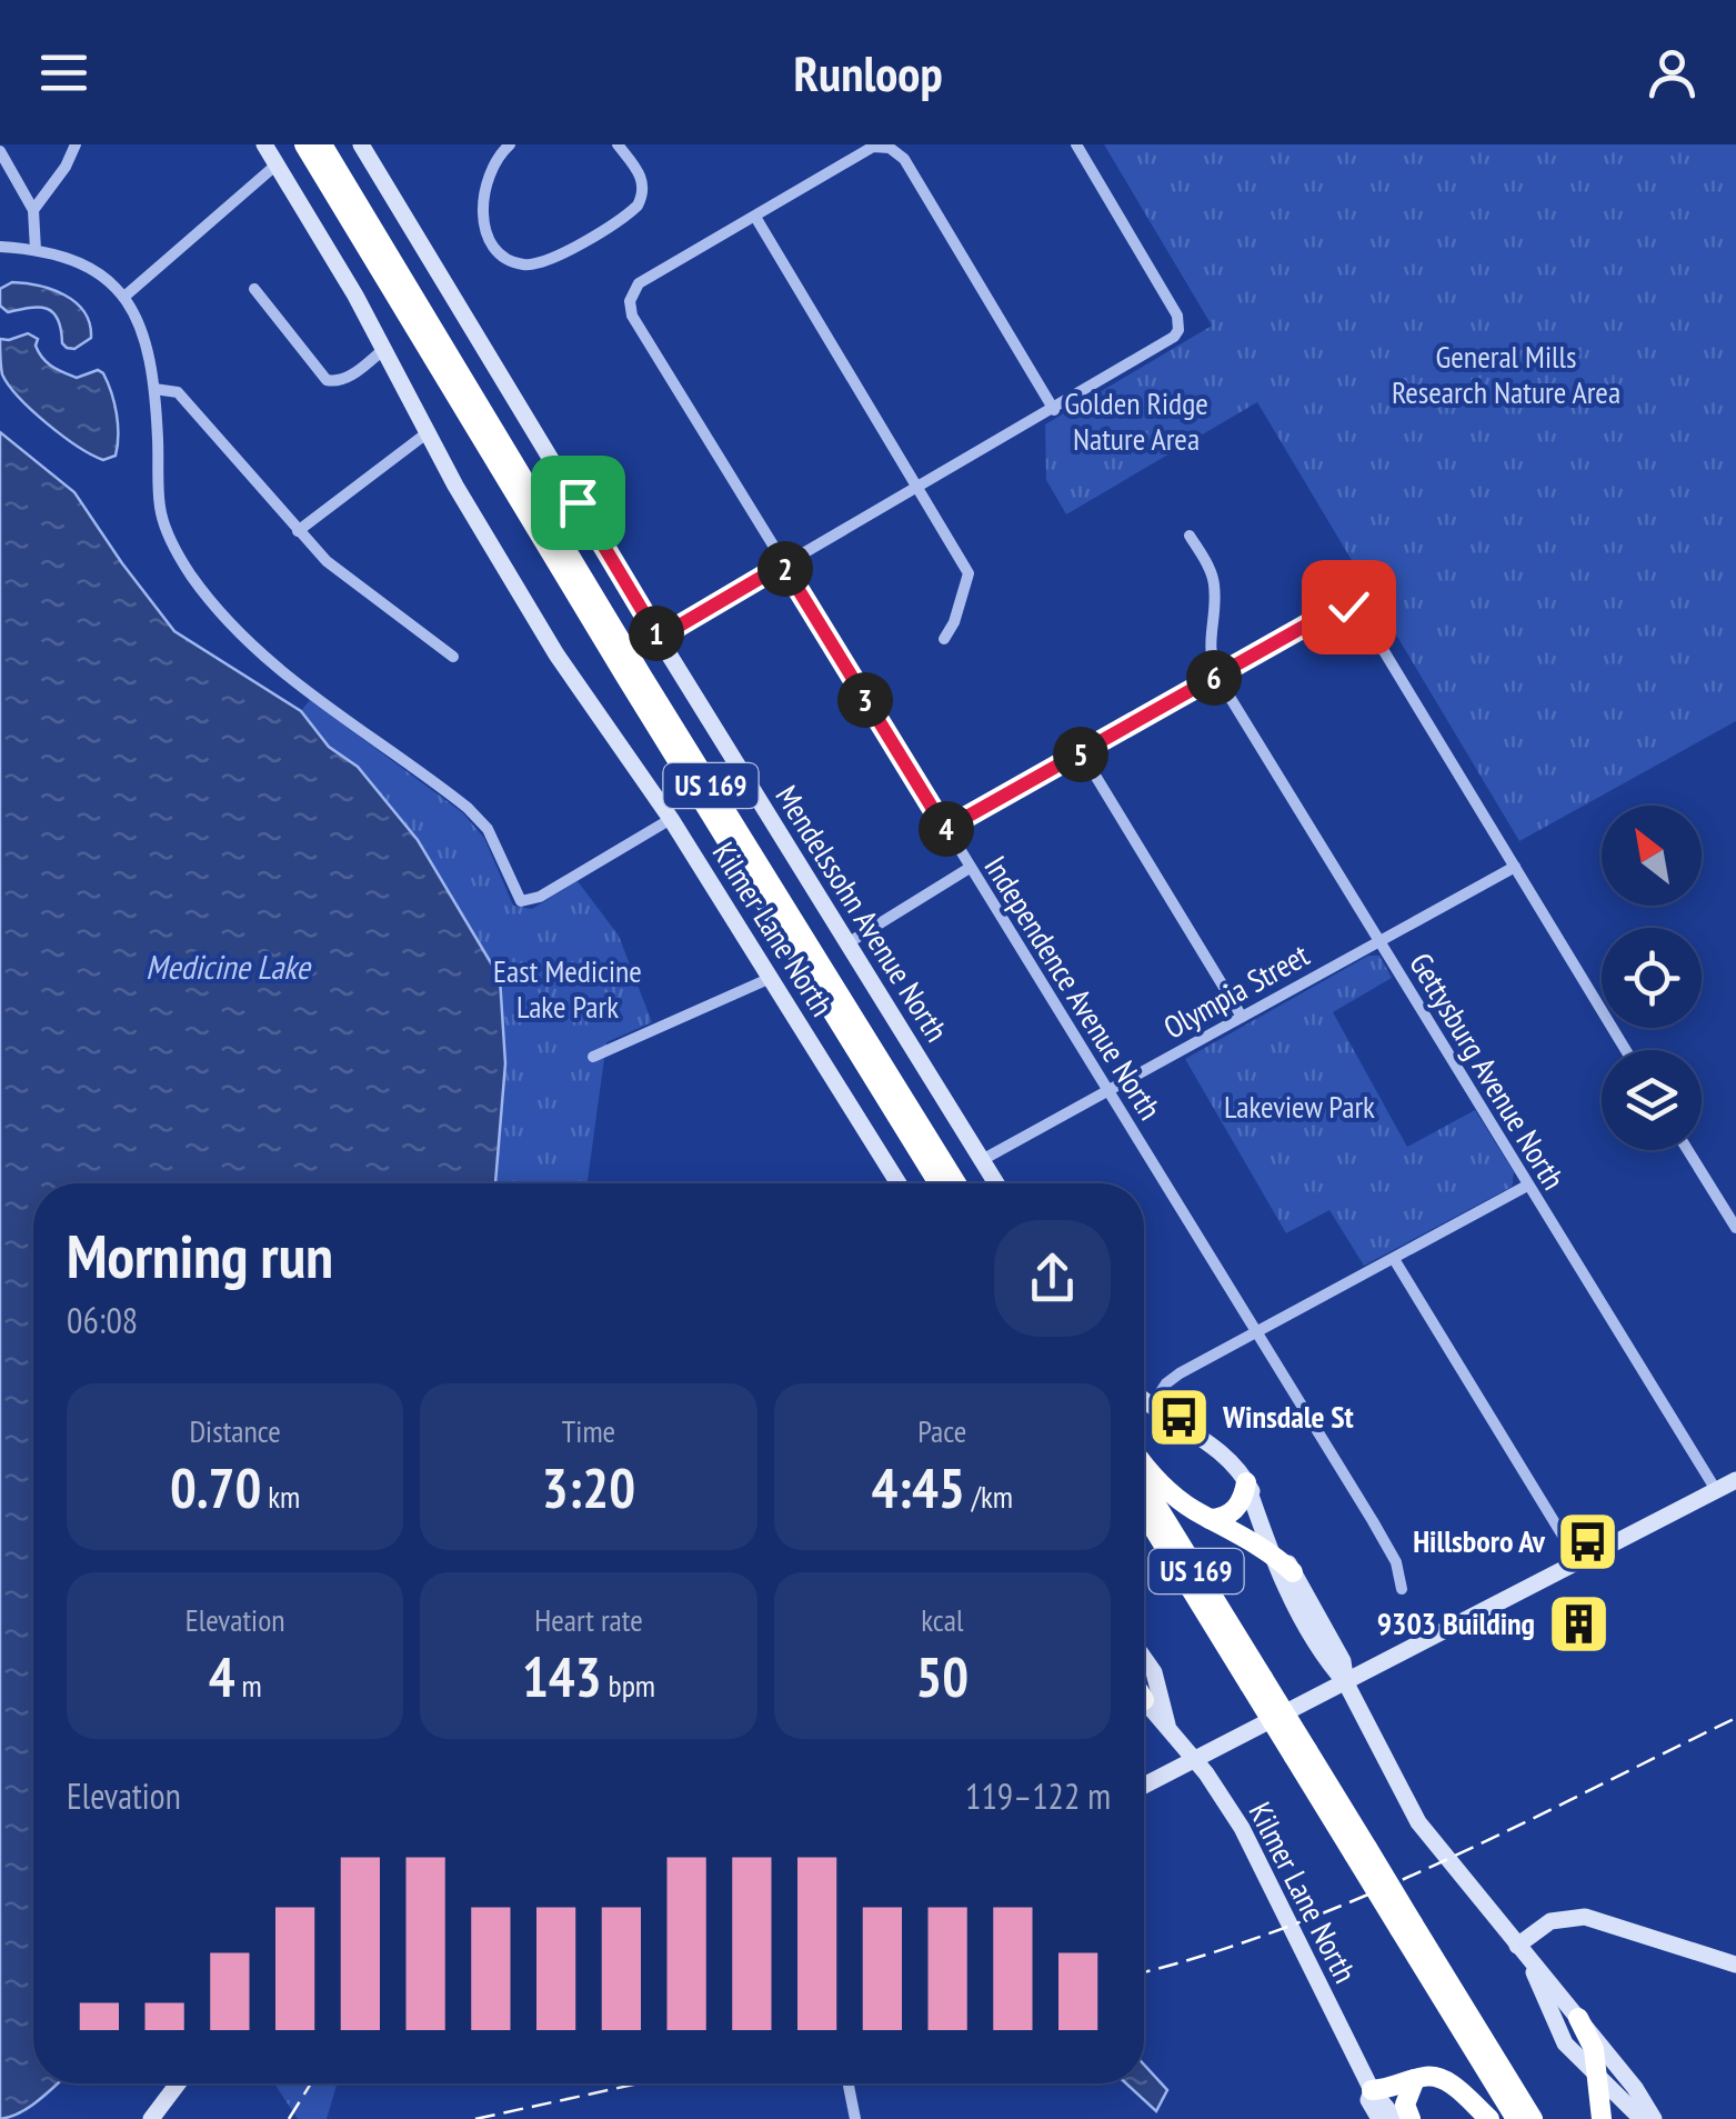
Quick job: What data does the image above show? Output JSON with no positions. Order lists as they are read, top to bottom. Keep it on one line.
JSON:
{"streets":{"highway":["US 169"],"street":["Mendelssohn Avenue North","Kilmer Lane North","Independence Avenue North","Olympia Street","Gettysburg Avenue North"]},"crossings":[["Mendelssohn Avenue North","Olympia Street"],["Independence Avenue North","Olympia Street"],["Olympia Street","Gettysburg Avenue North"]],"water":["Medicine Lake"],"parks":["General Mills Research Nature Area","Golden Ridge Nature Area","East Medicine Lake Park","Lakeview Park"],"places":{"bus stop":["Winsdale St","Hillsboro Av"],"building":["9303 Building"]},"north":"top left","page":{"header":"Runloop","pins":["2","1","6","3","5","4"],"heading":["Morning run","06:08"],"stats":[["Distance","0.70 km"],["Time","3:20"],["Pace","4:45 /km"],["Elevation","4 m"],["Heart rate","143 bpm"],["kcal","50"]],"chart":["Elevation","119–122 m"]}}
